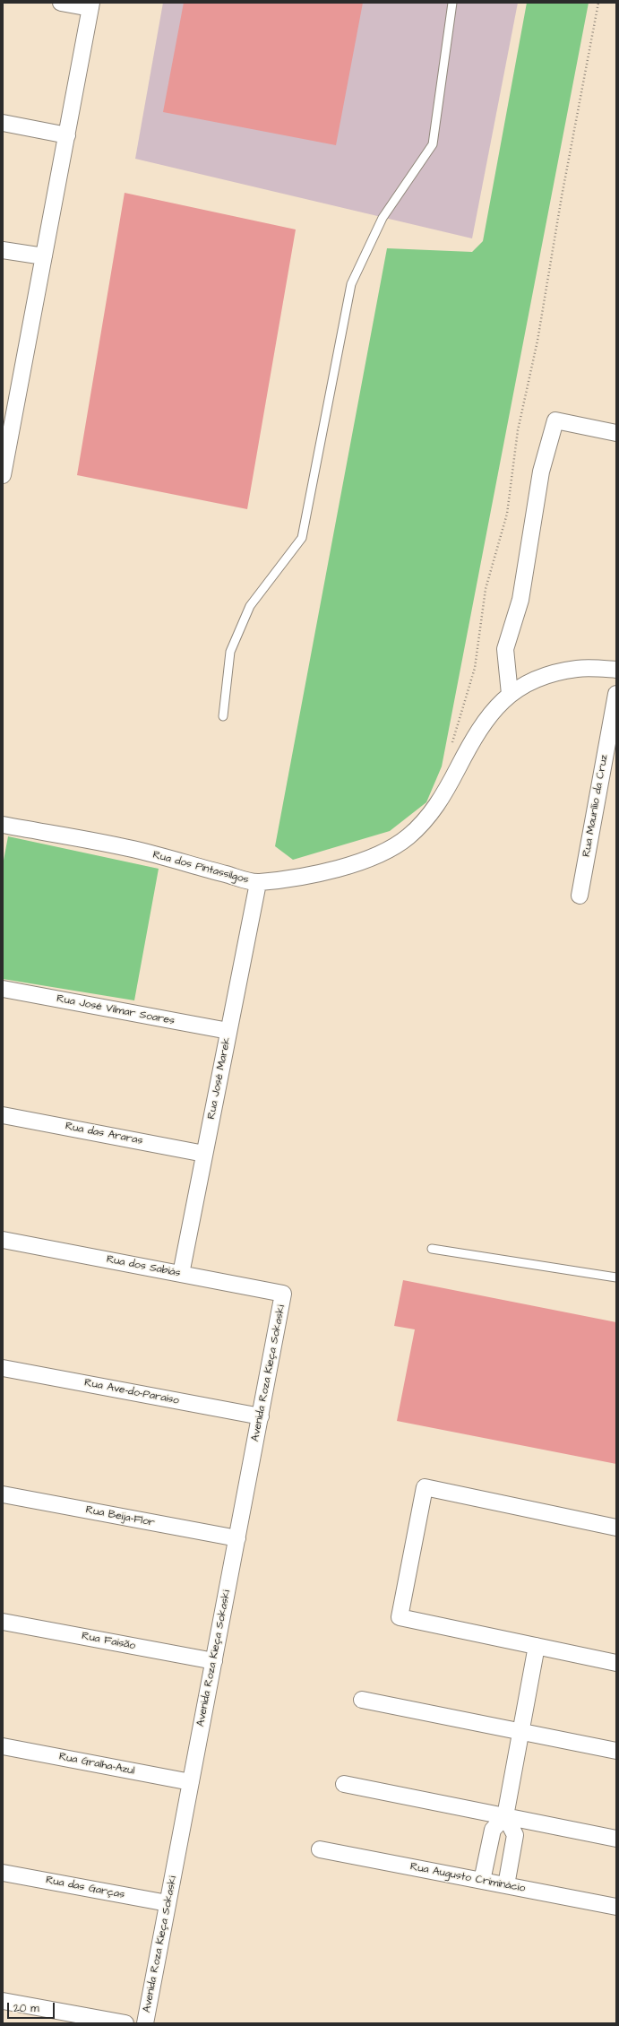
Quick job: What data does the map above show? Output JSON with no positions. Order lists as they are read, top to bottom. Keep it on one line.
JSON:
{"streets":{"street":["Rua Maurílio da Cruz","Rua dos Pintassilgos","Rua José Vilmar Soares","Rua José Marek","Rua das Araras","Rua dos Sabiás","Avenida Roza Kieça Sokaski","Rua Ave-do-Paraíso","Rua Beija-Flor","Rua Faisão","Rua Gralha-Azul","Rua Augusto Criminácio","Rua das Garças"]},"crossings":[["Rua dos Pintassilgos","Rua José Marek"],["Rua José Vilmar Soares","Rua José Marek"],["Rua José Marek","Rua das Araras"],["Rua José Marek","Rua dos Sabiás"],["Rua dos Sabiás","Avenida Roza Kieça Sokaski"],["Avenida Roza Kieça Sokaski","Rua Ave-do-Paraíso"],["Avenida Roza Kieça Sokaski","Rua Beija-Flor"],["Avenida Roza Kieça Sokaski","Rua Faisão"],["Avenida Roza Kieça Sokaski","Rua Gralha-Azul"],["Avenida Roza Kieça Sokaski","Rua das Garças"]],"scale_bar":"20 m"}
